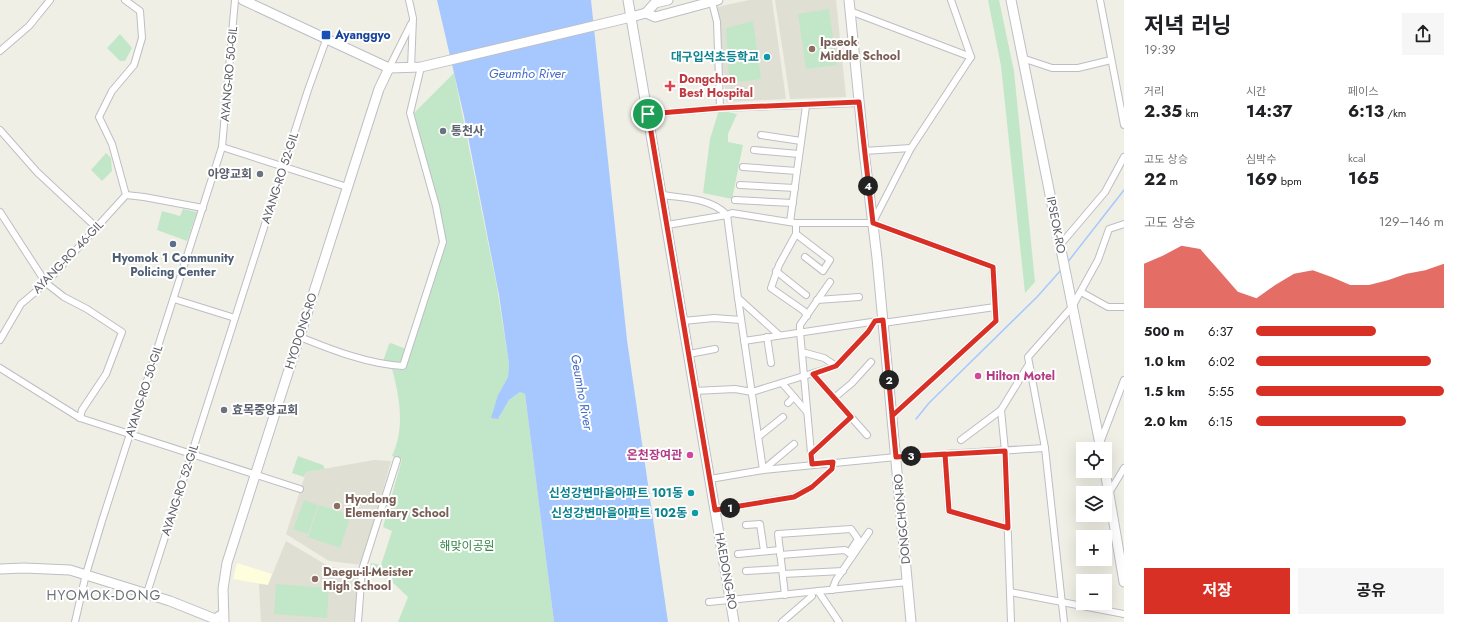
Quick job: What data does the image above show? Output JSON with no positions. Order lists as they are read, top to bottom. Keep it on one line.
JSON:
{"streets":{"main road":["IPSEOK-RO","HYODONG-RO","DONGCHON-RO","HAEDONG-RO"],"street":["AYANG-RO 50-GIL","AYANG-RO 52-GIL","AYANG-RO 46-GIL"]},"districts":["HYOMOK-DONG"],"water":["Geumho River"],"parks":["해맞이공원"],"places":{"transit":["Ayanggyo"],"other":["Ipseok Middle School","대구입석초등학교","통천사","아양교회","Hyomok 1 Community Policing Center","Hilton Motel","효목중앙교회","온천장여관","신성강변마을아파트 101동","Hyodong Elementary School","신성강변마을아파트 102동","Daegu-il-Meister High School"],"health":["Dongchon Best Hospital"]},"page":{"heading":["저녁 러닝","19:39"],"stats":[["거리","2.35 km"],["시간","14:37"],["페이스","6:13 /km"],["고도 상승","22 m"],["심박수","169 bpm"],["kcal","165"]],"pins":["4","2","3","1"],"chart":["고도 상승","129–146 m"],"list":[{"name":"500 m","note":"6:37"},{"name":"1.0 km","note":"6:02"},{"name":"1.5 km","note":"5:55"},{"name":"2.0 km","note":"6:15"}],"map_buttons":["+","−"],"buttons":["저장","공유"]}}
